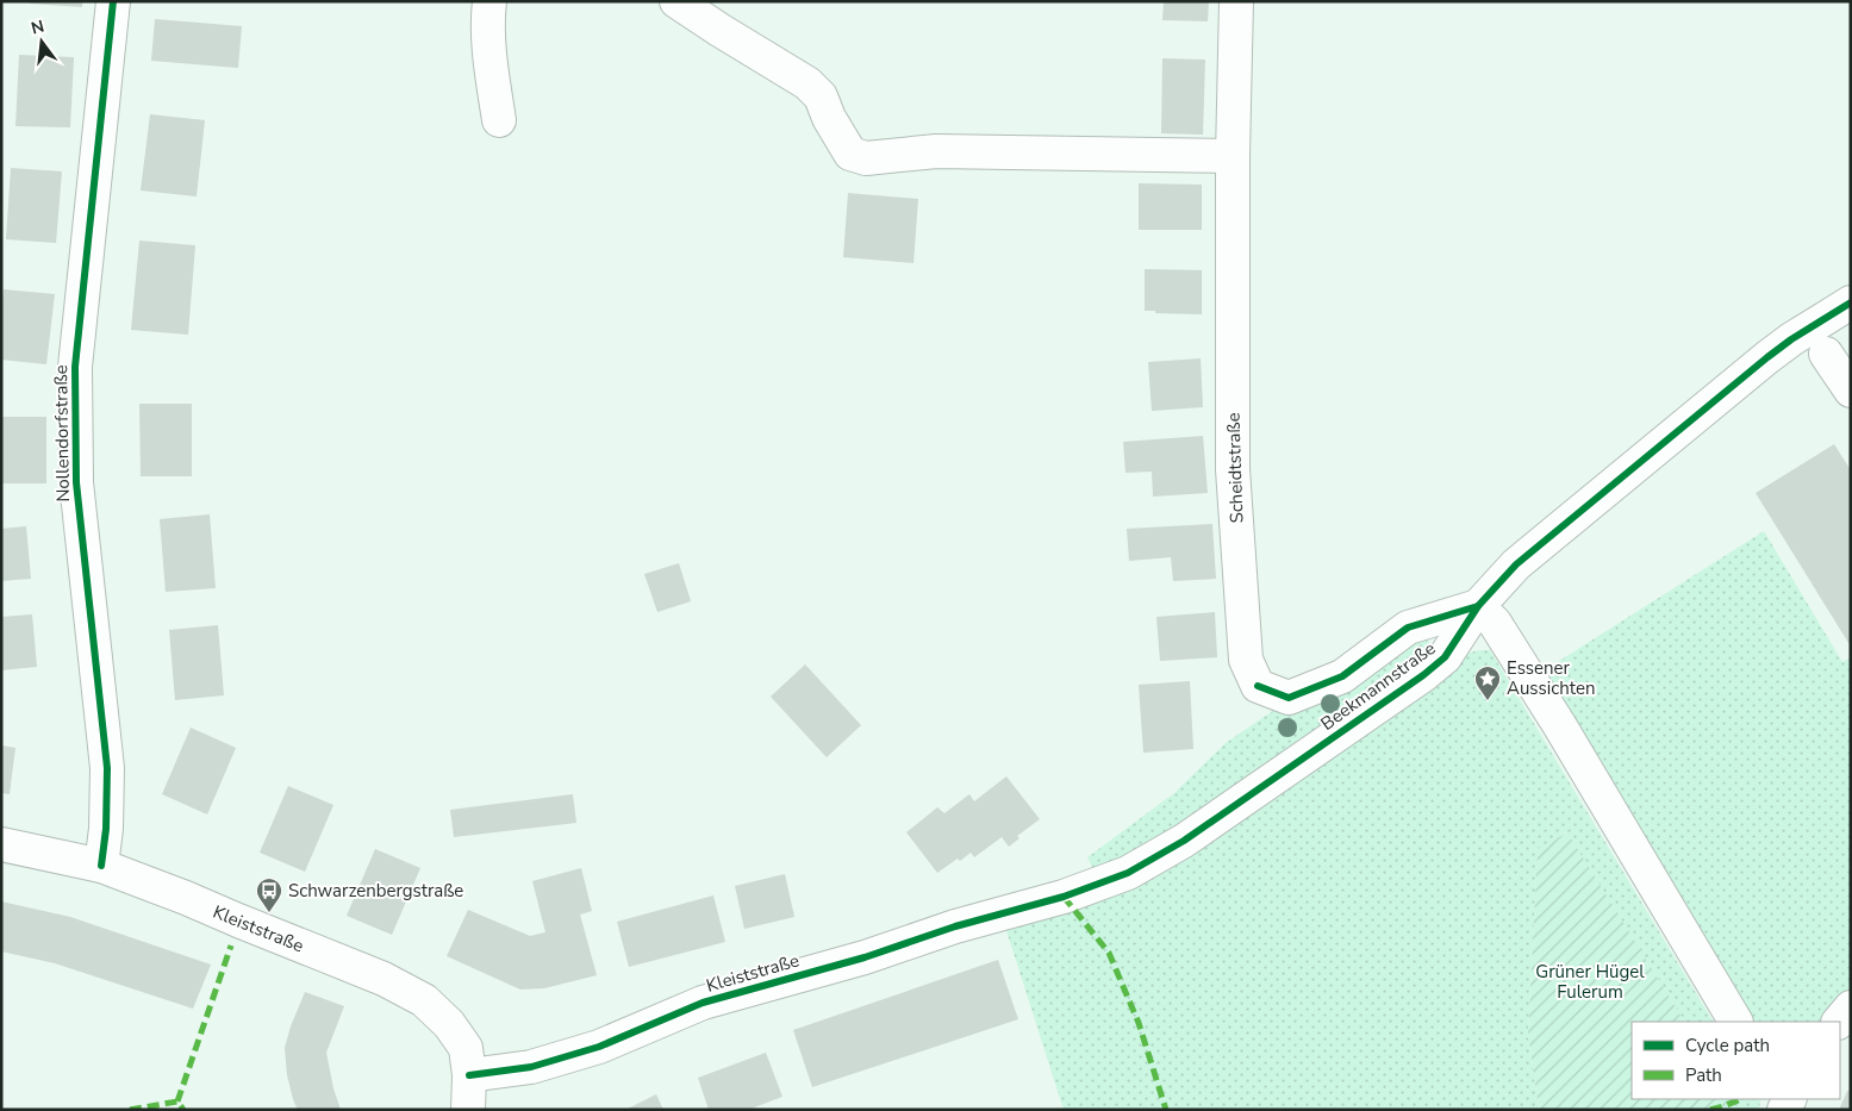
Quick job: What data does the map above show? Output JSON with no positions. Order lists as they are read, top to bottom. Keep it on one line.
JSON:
{"streets":{"street":["Nollendorfstraße","Scheidtstraße","Beekmannstraße","Kleiststraße"]},"crossings":[["Nollendorfstraße","Kleiststraße"],["Scheidtstraße","Beekmannstraße"],["Beekmannstraße","Kleiststraße"]],"parks":["Grüner Hügel Fulerum"],"places":{"place":["Essener Aussichten"],"bus stop":["Schwarzenbergstraße"]},"legend":["Cycle path","Path"],"north":"top"}
